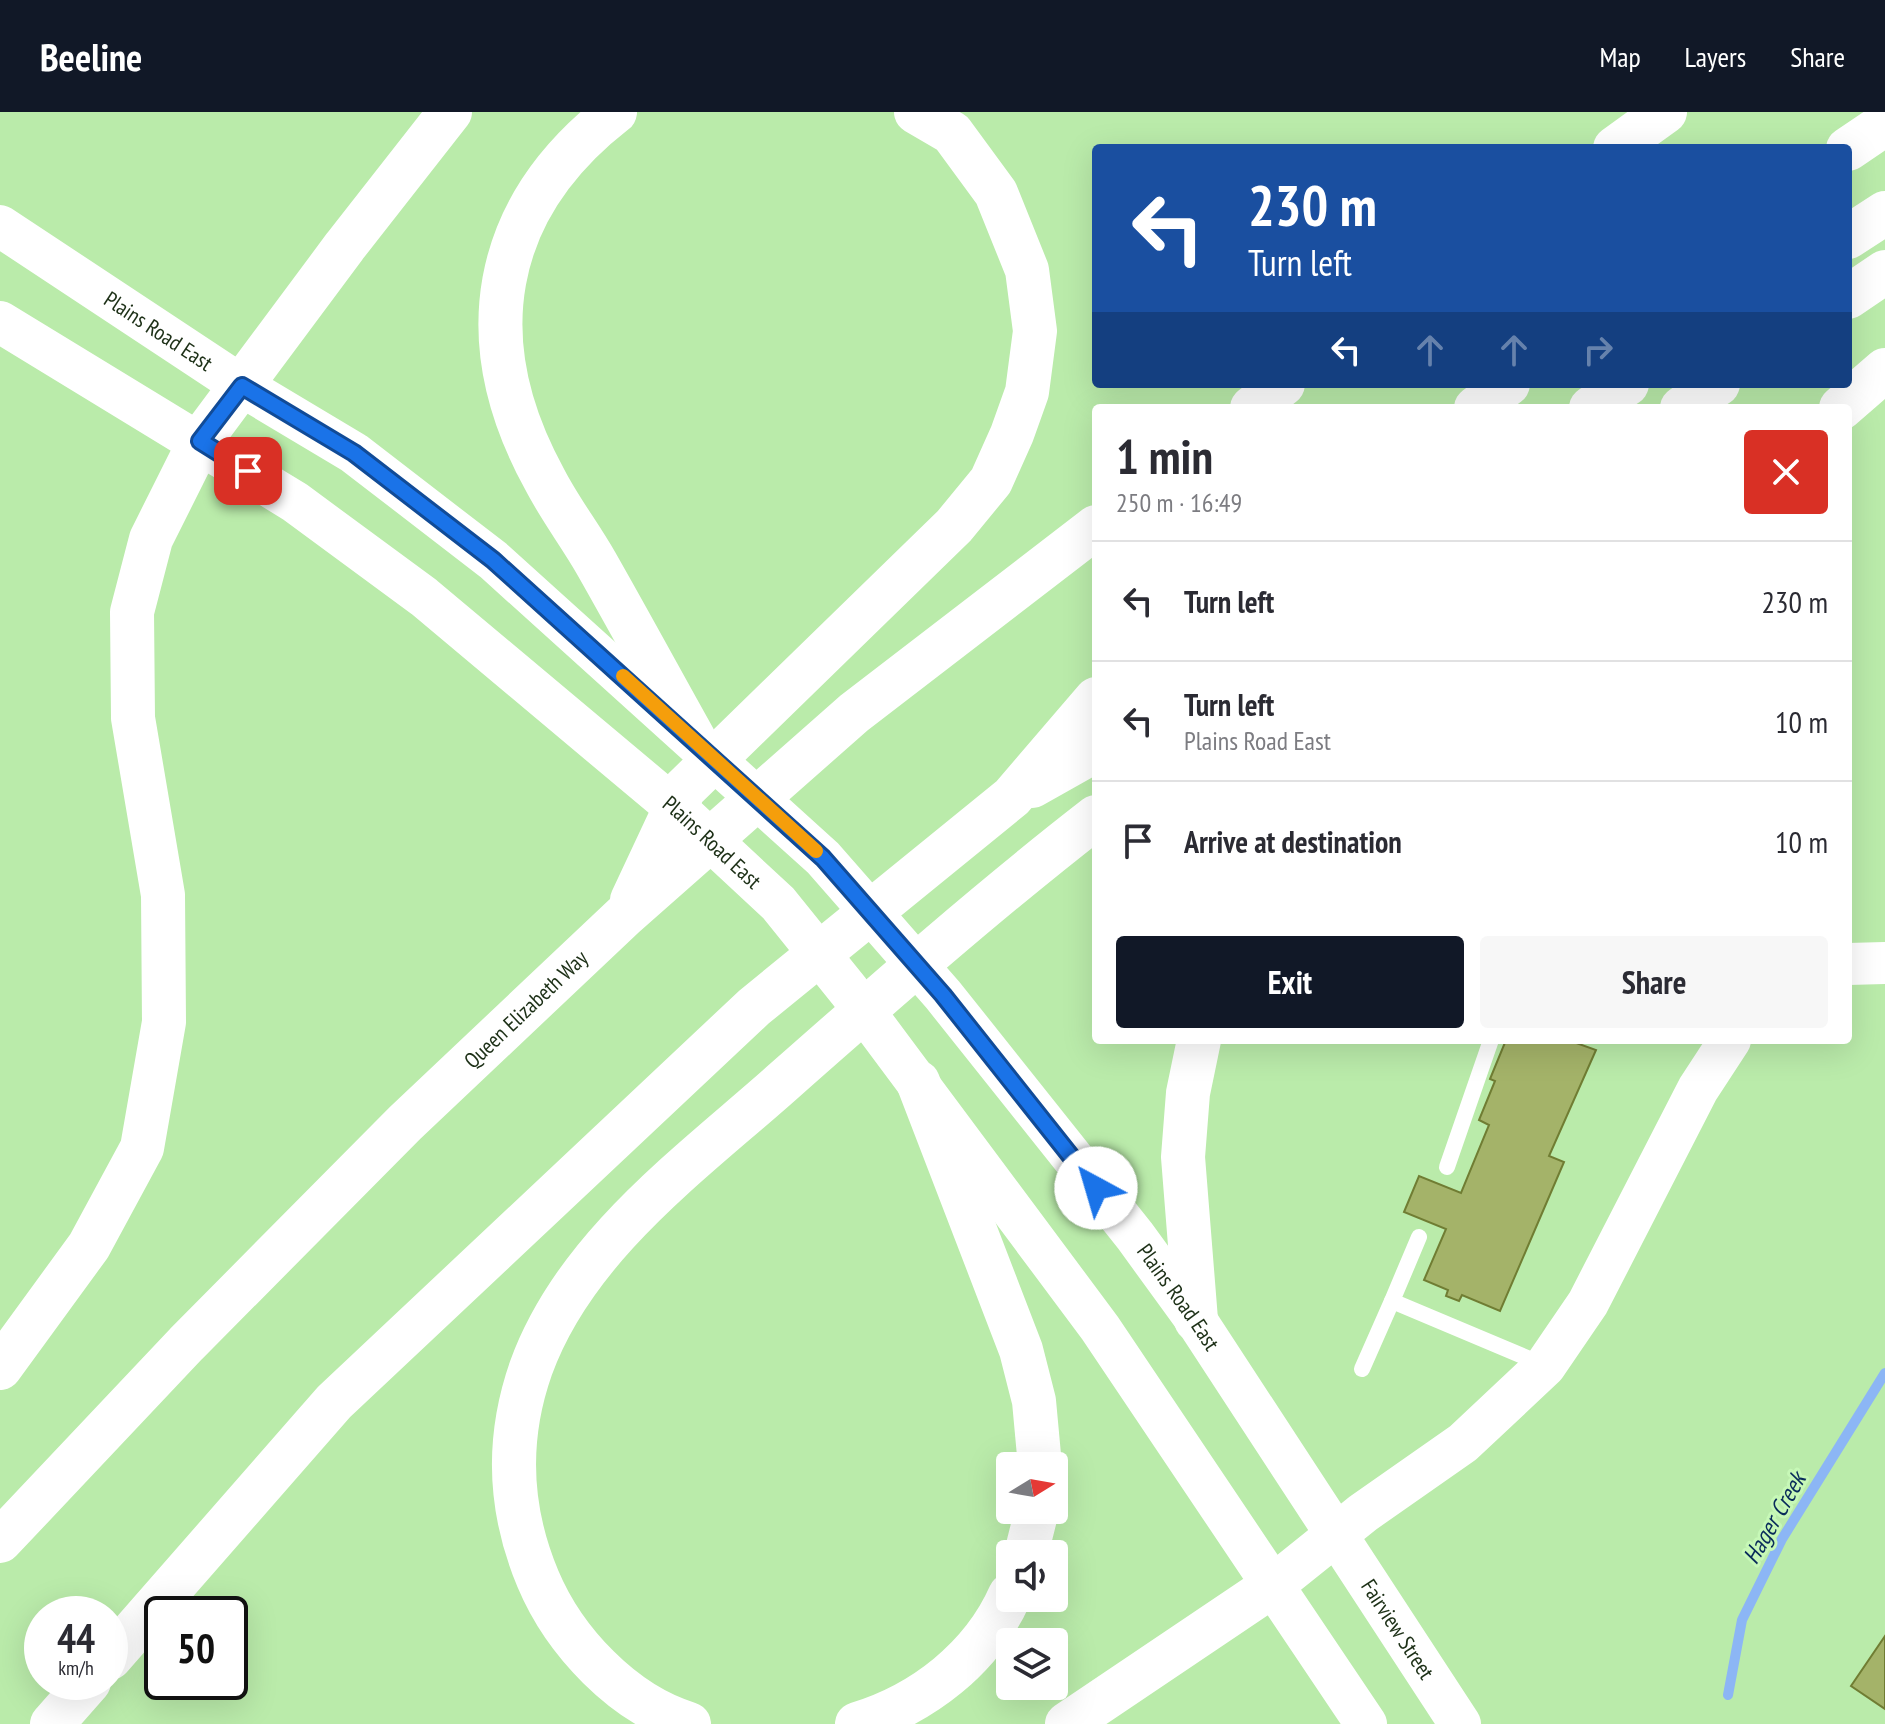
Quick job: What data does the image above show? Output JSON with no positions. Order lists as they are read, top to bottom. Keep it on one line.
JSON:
{"streets":{"highway":["Queen Elizabeth Way"],"main road":["Plains Road East","Fairview Street"]},"crossings":[["Plains Road East","Fairview Street"]],"water":["Hager Creek"],"north":"right","page":{"header":"Beeline","nav":["Map","Layers","Share"],"turn":["230 m","Turn left"],"heading":["1 min","250 m · 16:49"],"list":[{"name":"Turn left","value":"230 m"},{"name":"Turn left","note":"Plains Road East","value":"10 m"},{"name":"Arrive at destination","value":"10 m"}],"buttons":["Exit","Share"],"speed":"44 km/h","limit":"50"}}
